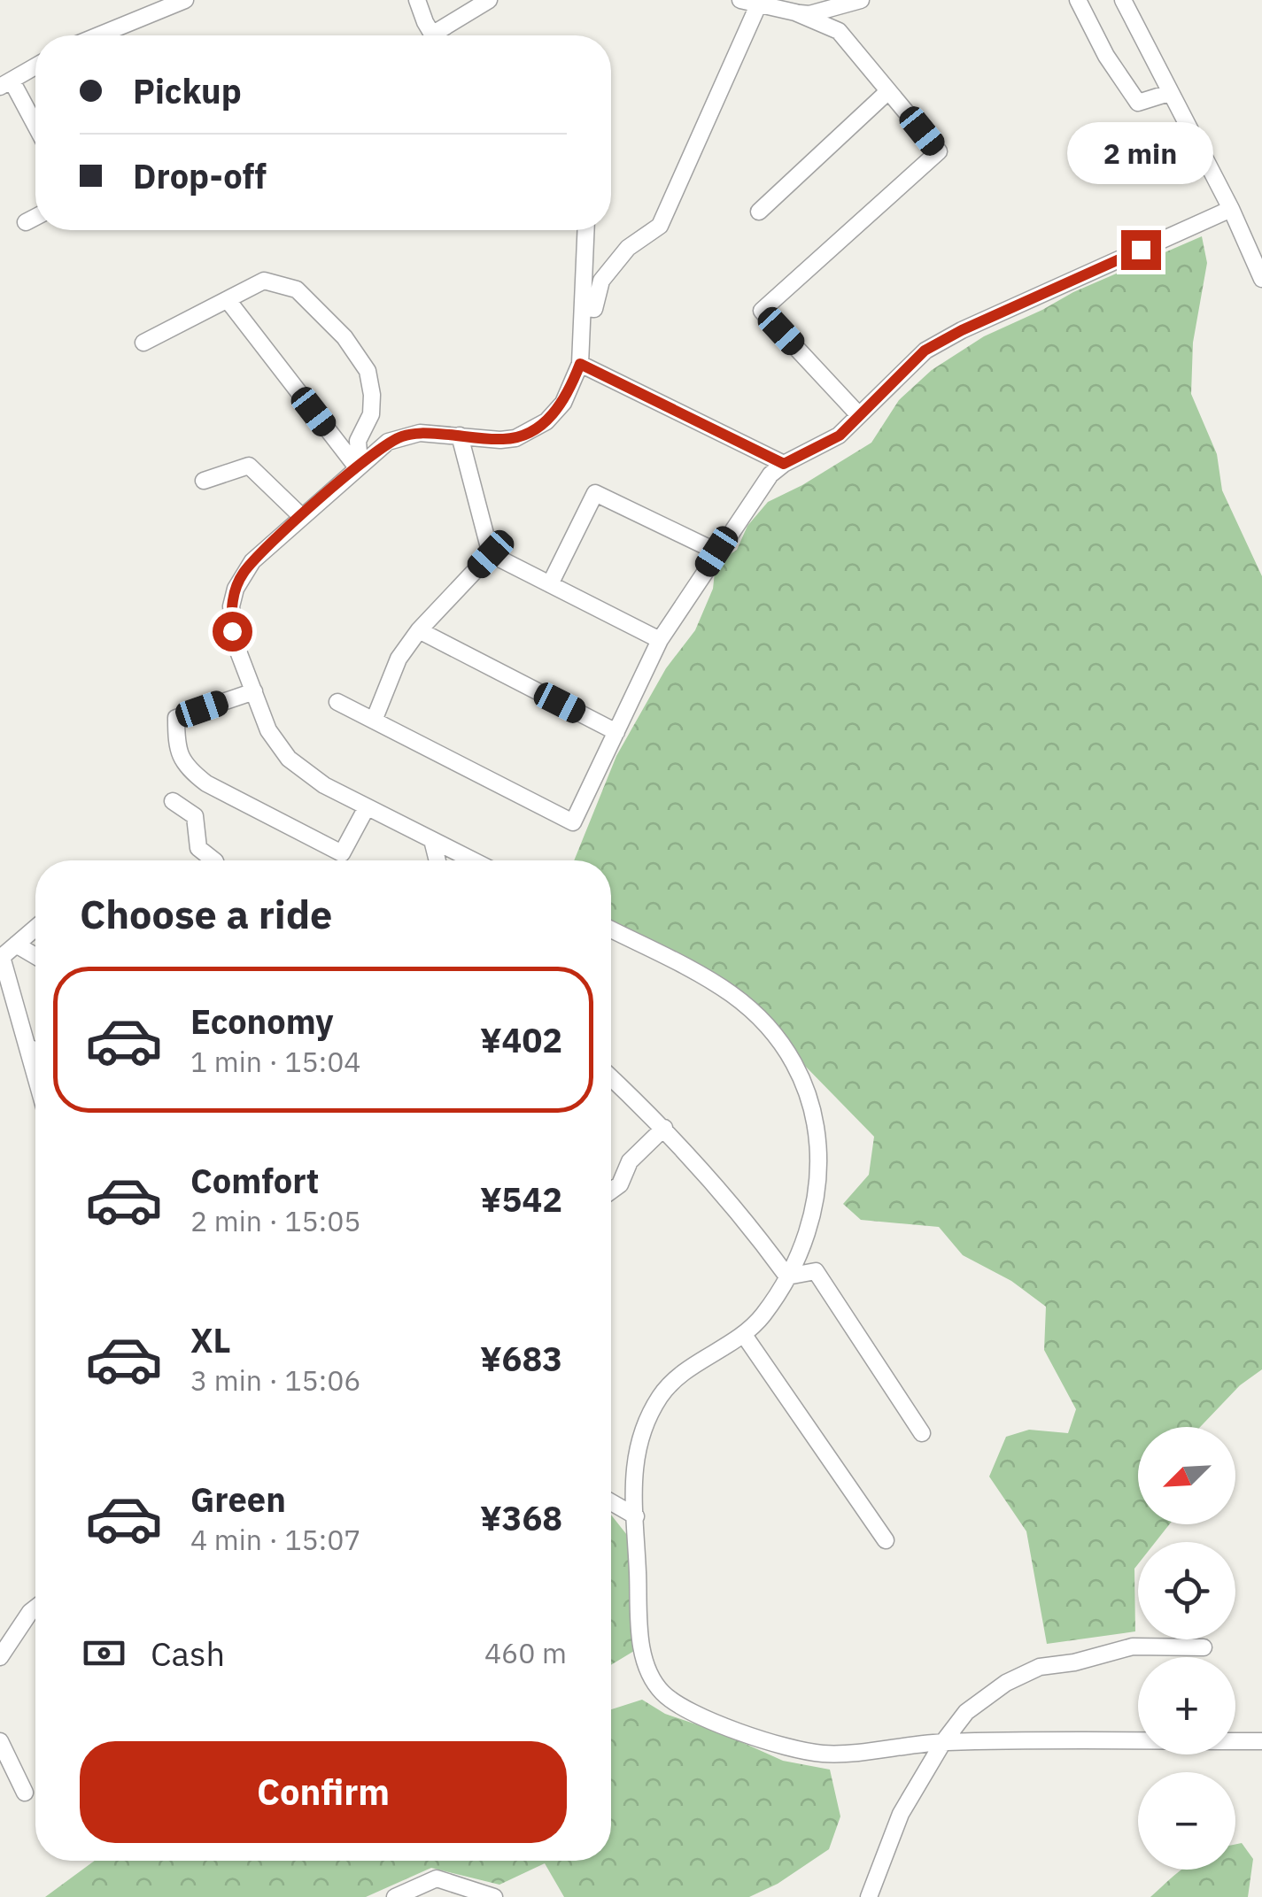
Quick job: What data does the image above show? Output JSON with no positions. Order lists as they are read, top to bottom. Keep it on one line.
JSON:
{"north":"bottom left","page":{"banner":["Pickup","Drop-off"],"bubble":"2 min","heading":"Choose a ride","list":[{"name":"Economy","note":"1 min · 15:04","value":"¥402"},{"name":"Comfort","note":"2 min · 15:05","value":"¥542"},{"name":"XL","note":"3 min · 15:06","value":"¥683"},{"name":"Green","note":"4 min · 15:07","value":"¥368"}],"map_buttons":["+","−"],"pay":["Cash","460 m"],"buttons":"Confirm"}}
